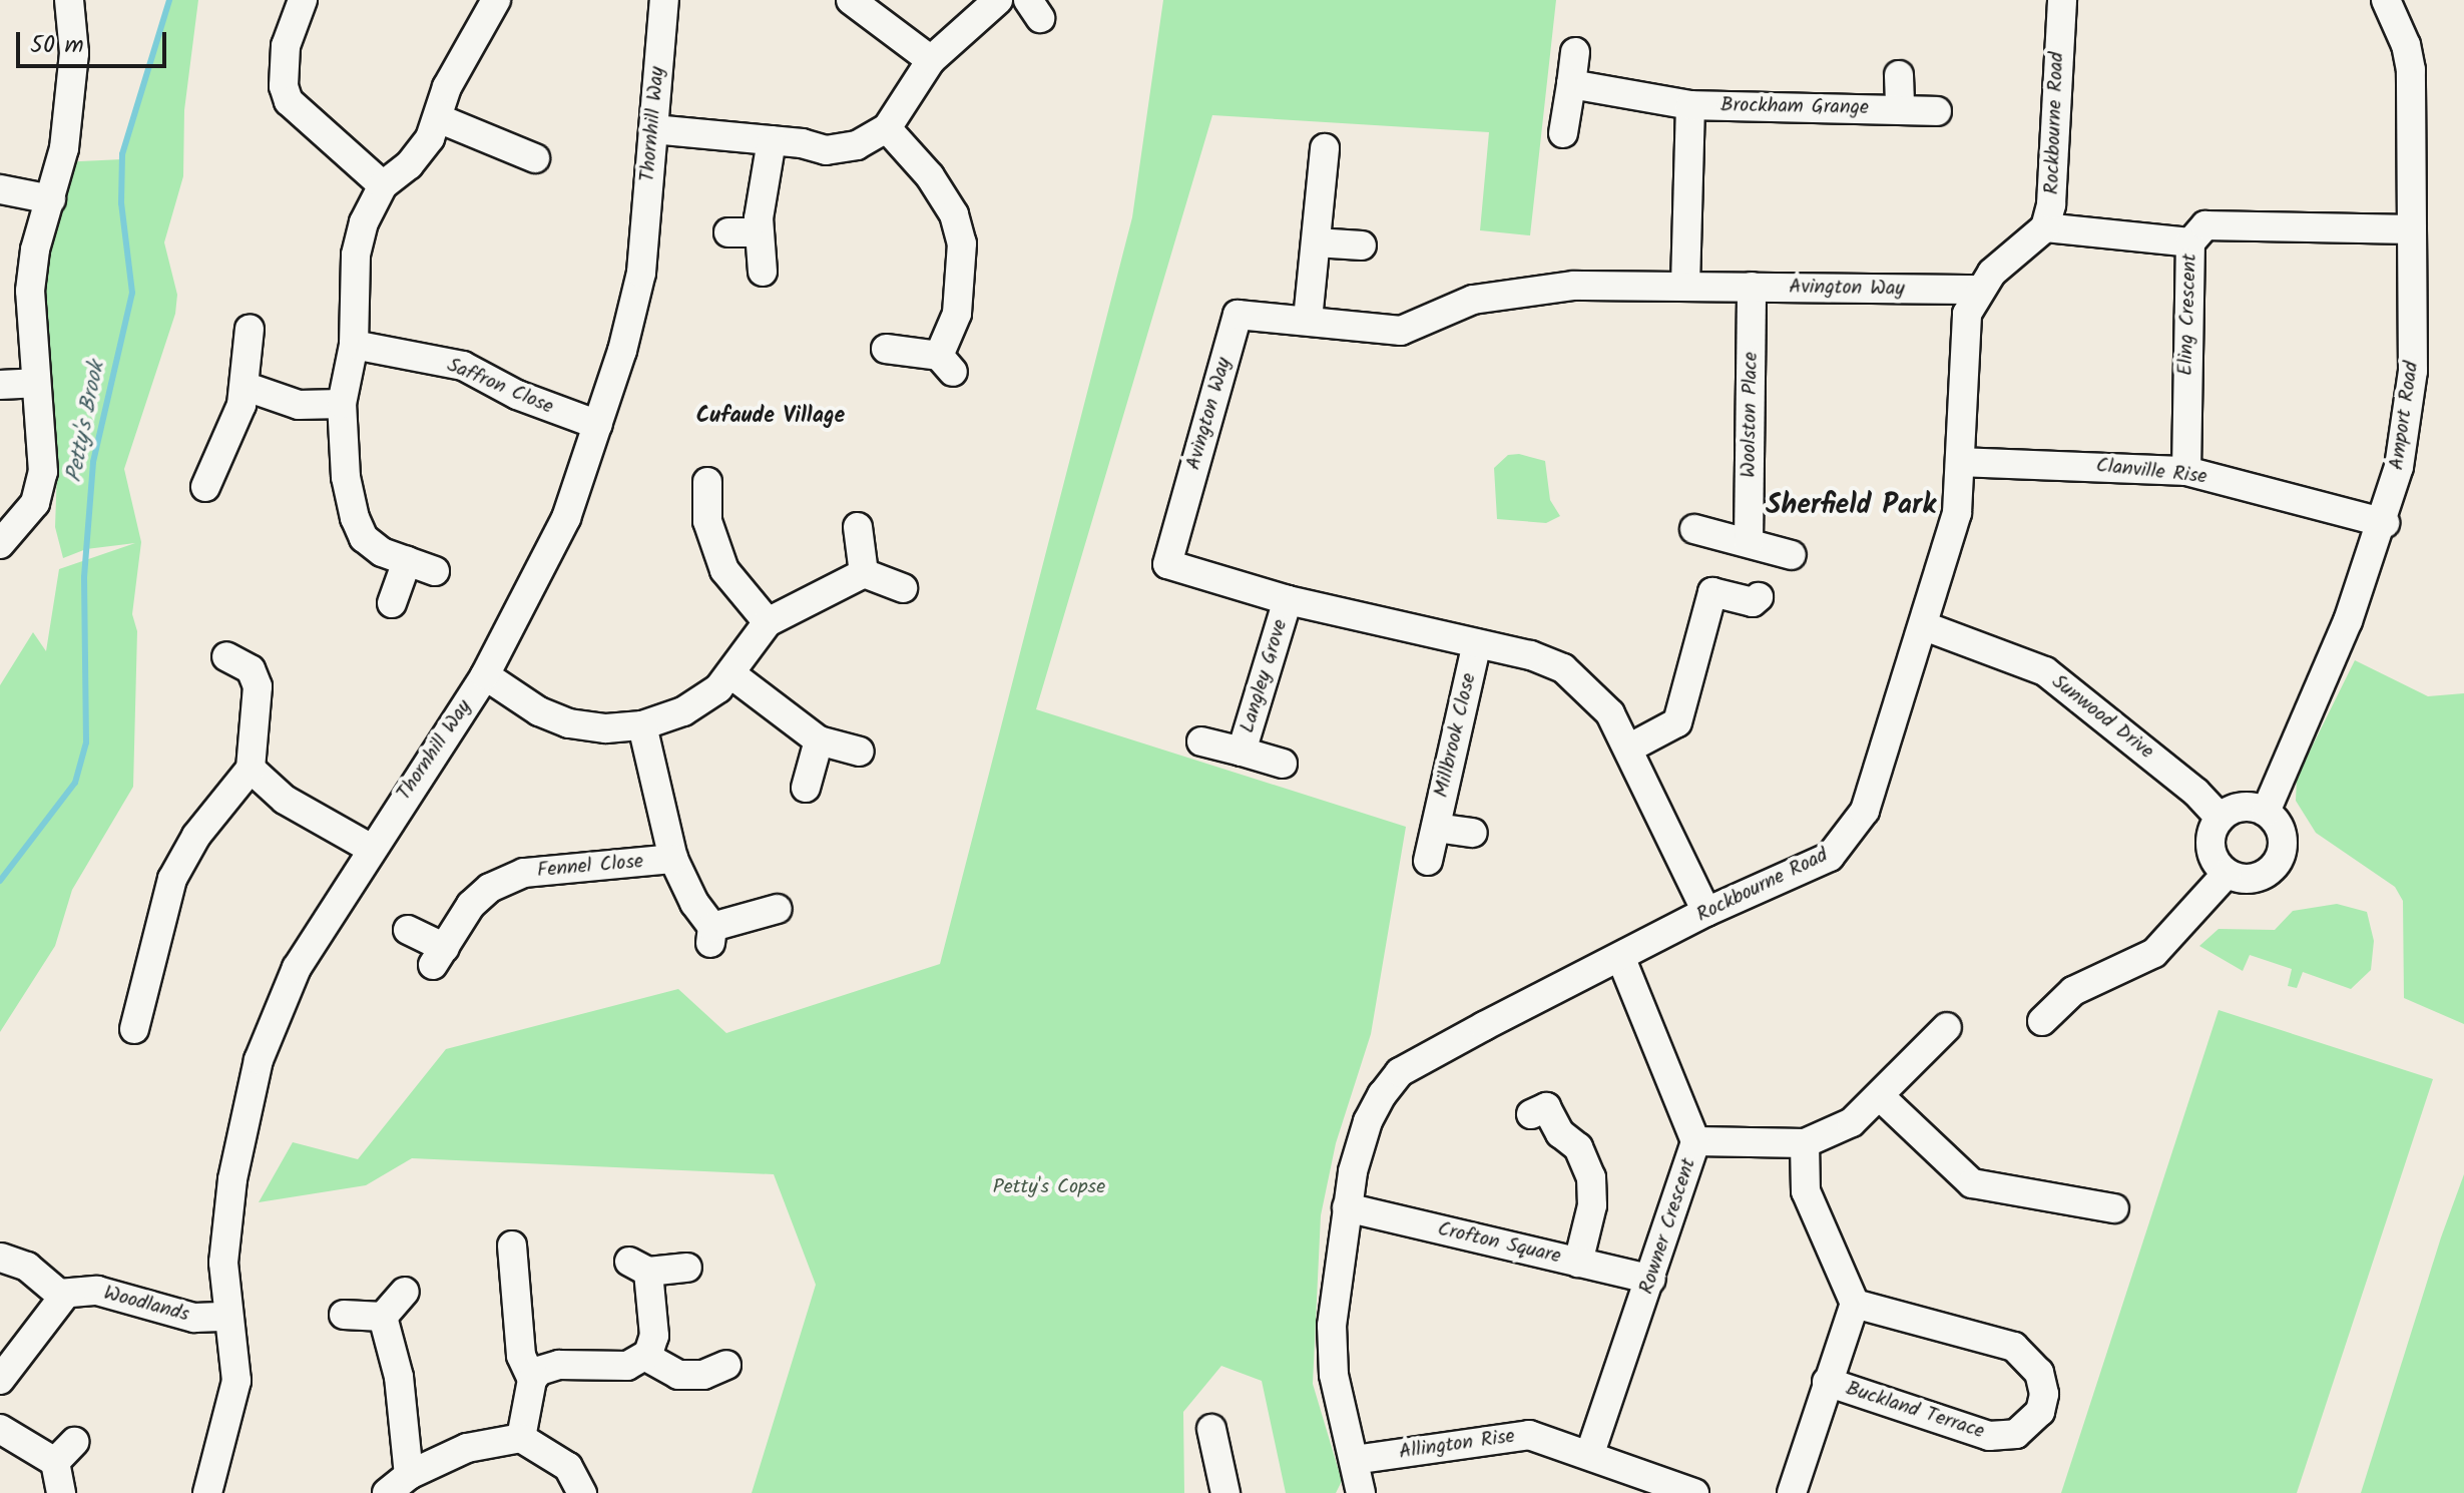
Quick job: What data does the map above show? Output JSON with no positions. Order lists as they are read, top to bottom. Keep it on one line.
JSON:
{"streets":{"street":["Brockham Grange","Rockbourne Road","Thornhill Way","Avington Way","Eling Crescent","Saffron Close","Woolston Place","Amport Road","Clanville Rise","Langley Grove","Sunwood Drive","Millbrook Close","Fennel Close","Rowner Crescent","Crofton Square","Woodlands","Buckland Terrace","Allington Rise"]},"crossings":[["Rockbourne Road","Avington Way"],["Rockbourne Road","Clanville Rise"],["Rockbourne Road","Sunwood Drive"],["Rockbourne Road","Rowner Crescent"],["Rockbourne Road","Crofton Square"],["Rockbourne Road","Allington Rise"],["Thornhill Way","Saffron Close"],["Thornhill Way","Woodlands"],["Avington Way","Woolston Place"],["Avington Way","Langley Grove"],["Avington Way","Millbrook Close"],["Eling Crescent","Amport Road"],["Eling Crescent","Clanville Rise"],["Amport Road","Clanville Rise"],["Amport Road","Sunwood Drive"],["Rowner Crescent","Crofton Square"],["Rowner Crescent","Allington Rise"]],"districts":["Cufaude Village","Sherfield Park"],"water":["Petty's Brook"],"parks":["Petty's Copse"],"scale_bar":"50 m"}
